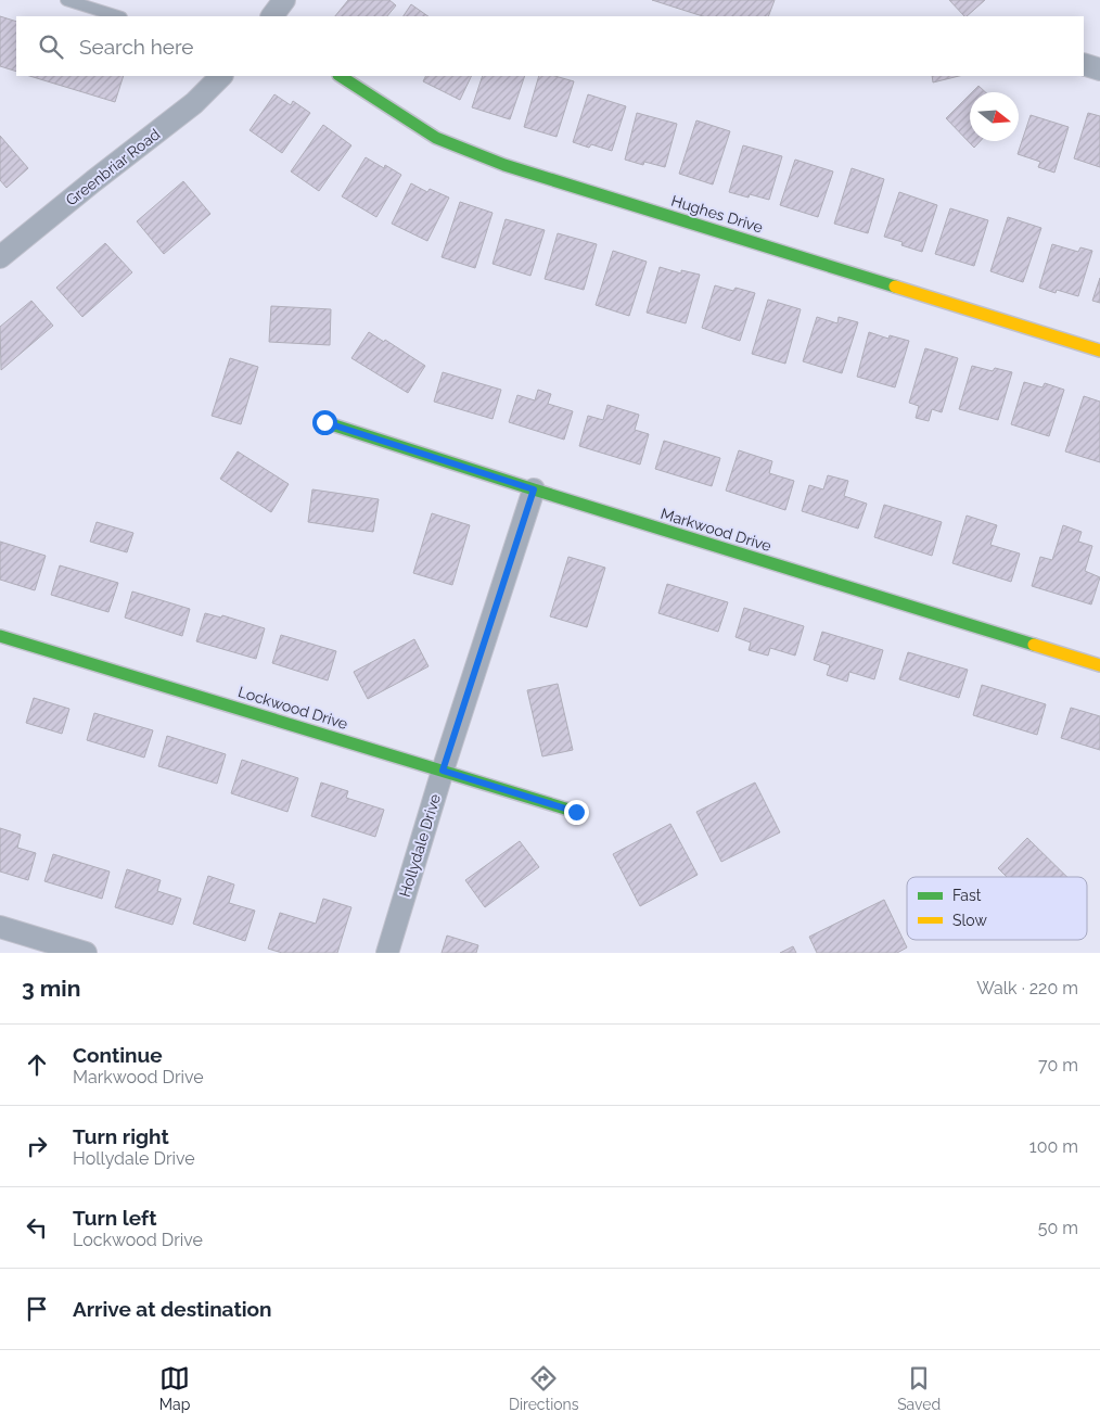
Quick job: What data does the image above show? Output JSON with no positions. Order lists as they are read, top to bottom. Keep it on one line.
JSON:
{"streets":{"street":["Greenbriar Road","Hughes Drive","Markwood Drive","Lockwood Drive","Hollydale Drive"]},"crossings":[["Markwood Drive","Hollydale Drive"],["Lockwood Drive","Hollydale Drive"]],"legend":["Fast","Slow"],"north":"right","page":{"search":"Search here","heading":["3 min","Walk · 220 m"],"list":[["Continue","Markwood Drive","70 m"],["Turn right","Hollydale Drive","100 m"],["Turn left","Lockwood Drive","50 m"],"Arrive at destination"],"nav":["Map","Directions","Saved"]}}
